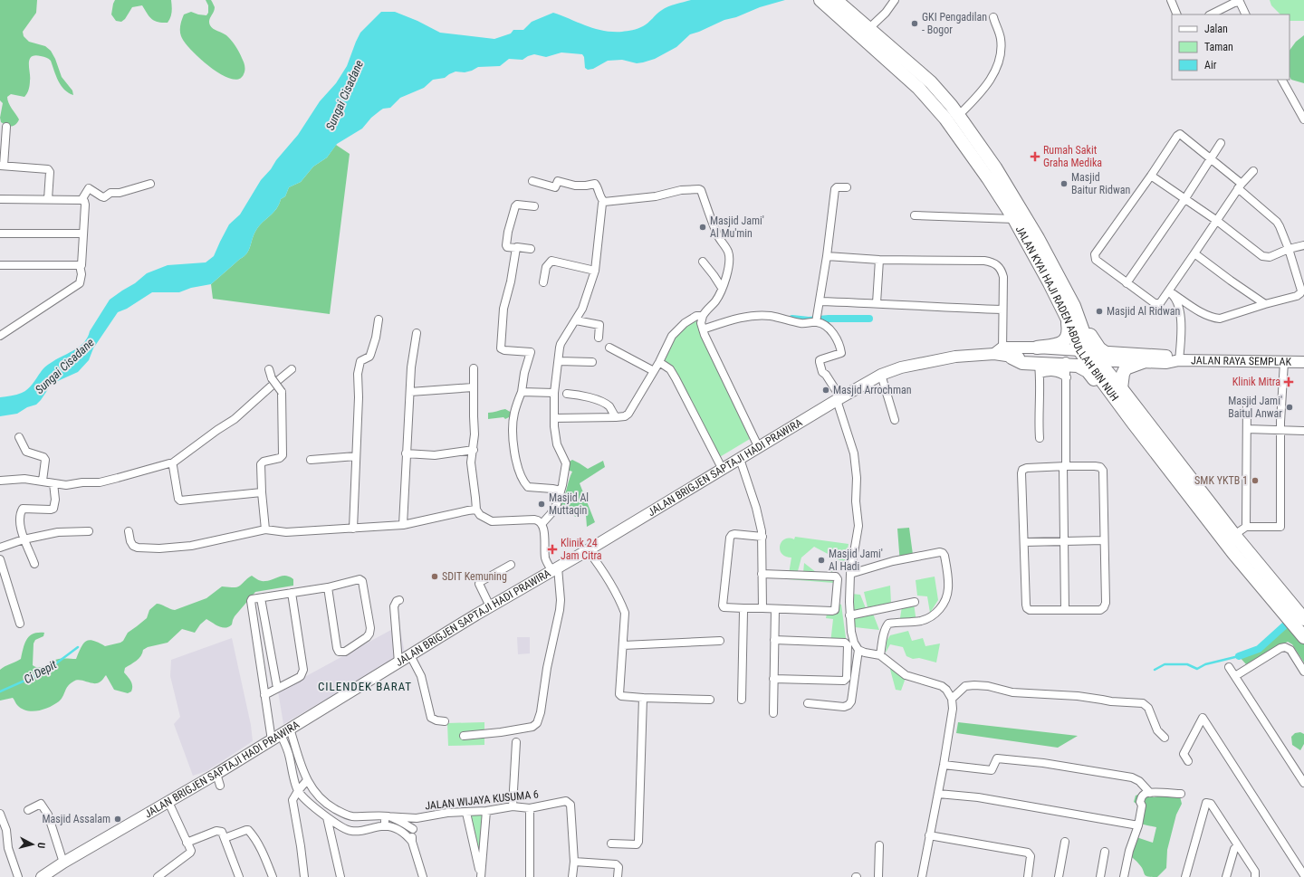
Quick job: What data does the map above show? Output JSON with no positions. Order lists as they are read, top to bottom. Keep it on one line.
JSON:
{"streets":{"highway":["JALAN KYAI HAJI RADEN ABDULLAH BIN NUH"],"main road":["JALAN RAYA SEMPLAK","JALAN BRIGJEN SAPTAJI HADI PRAWIRA"],"street":["JALAN WIJAYA KUSUMA 6"]},"crossings":[["JALAN KYAI HAJI RADEN ABDULLAH BIN NUH","JALAN RAYA SEMPLAK"]],"districts":["CILENDEK BARAT"],"water":["Sungai Cisadane","Ci Depit"],"places":{"other":["GKI Pengadilan - Bogor","Masjid Baitur Ridwan","Masjid Jami' Al Mu'min","Masjid Al Ridwan","Masjid Arrochman","Masjid Jami' Baitul Anwar","SMK YKTB 1","Masjid Al Muttaqin","Masjid Jami' Al Hadi","SDIT Kemuning","Masjid Assalam"],"health":["Rumah Sakit Graha Medika","Klinik Mitra","Klinik 24 Jam Citra"]},"legend":["Jalan","Taman","Air"],"north":"right"}
